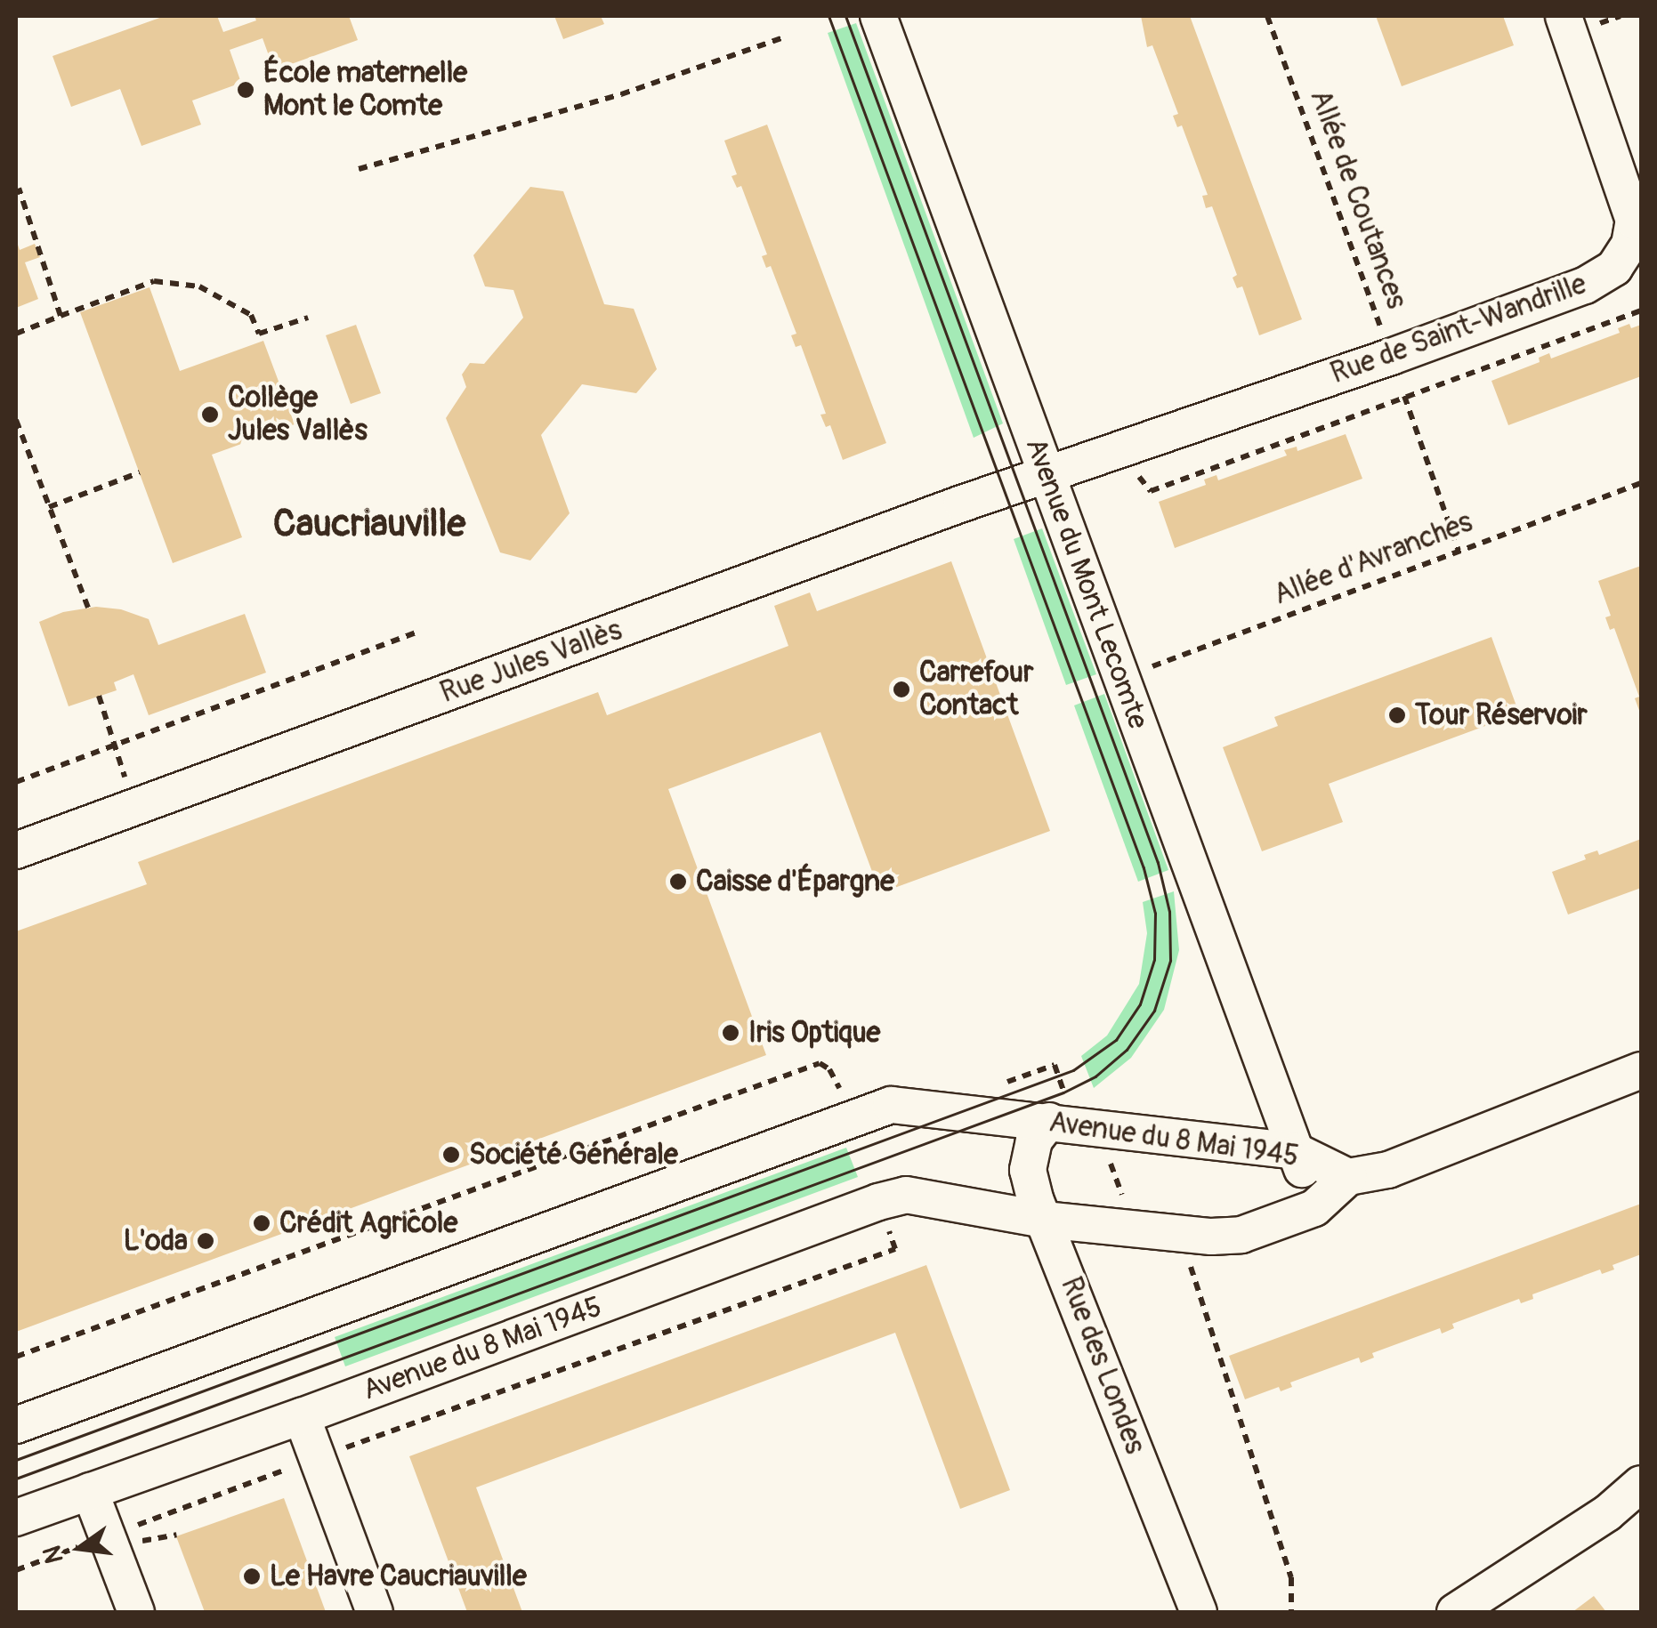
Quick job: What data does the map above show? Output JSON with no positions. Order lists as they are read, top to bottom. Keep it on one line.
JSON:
{"streets":{"street":["Rue de Saint-Wandrille","Avenue du Mont Lecomte","Rue Jules Vallès","Avenue du 8 Mai 1945","Rue des Londes"],"path":["Allée de Coutances","Allée d'Avranches"]},"crossings":[["Allée de Coutances","Rue de Saint-Wandrille"],["Allée de Coutances","Allée d'Avranches"],["Rue de Saint-Wandrille","Avenue du Mont Lecomte"],["Rue de Saint-Wandrille","Rue Jules Vallès"],["Allée d'Avranches","Avenue du Mont Lecomte"],["Avenue du Mont Lecomte","Rue Jules Vallès"],["Avenue du Mont Lecomte","Avenue du 8 Mai 1945"],["Avenue du 8 Mai 1945","Rue des Londes"]],"districts":["Caucriauville"],"places":["École maternelle Mont le Comte","Collège Jules Vallès","Carrefour Contact","Tour Réservoir","Caisse d'Épargne","Iris Optique","Société Générale","Crédit Agricole","L'oda","Le Havre Caucriauville"],"north":"left"}
